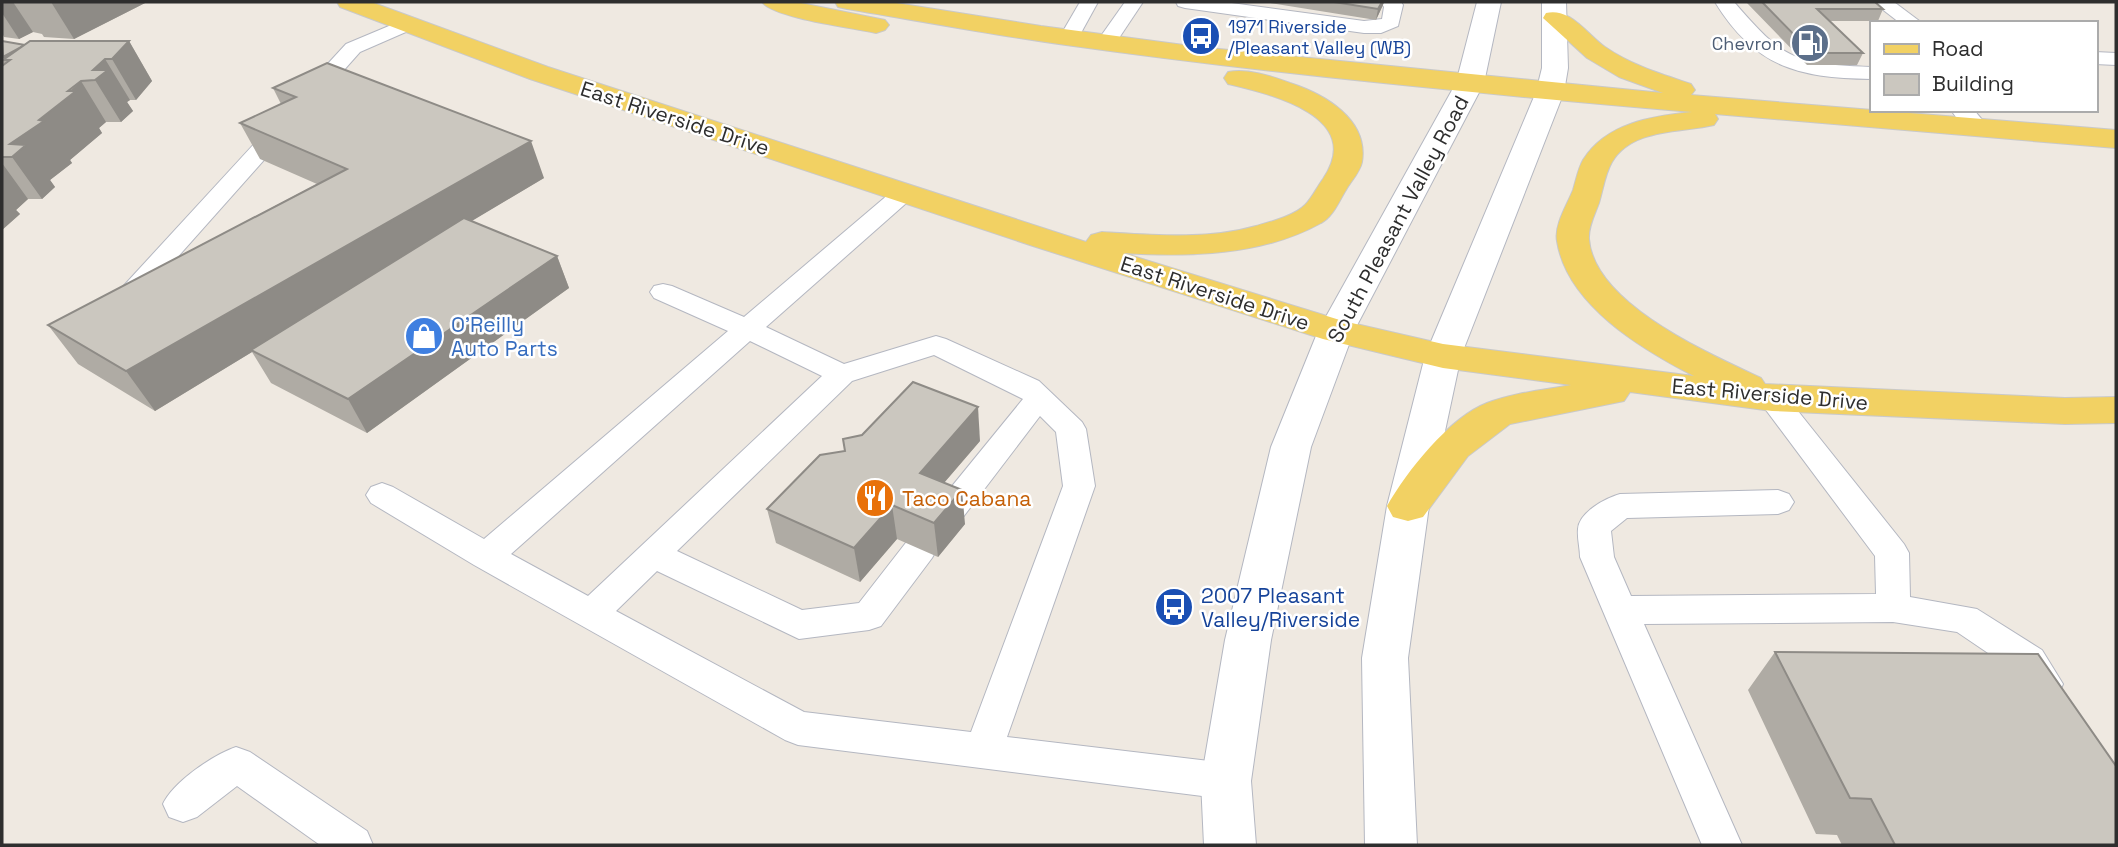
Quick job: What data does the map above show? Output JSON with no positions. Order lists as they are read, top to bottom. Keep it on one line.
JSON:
{"streets":{"main road":["East Riverside Drive","South Pleasant Valley Road"]},"crossings":[["East Riverside Drive","South Pleasant Valley Road"]],"places":{"bus stop":["1971 Riverside /Pleasant Valley (WB)","2007 Pleasant Valley/Riverside"],"fuel station":["Chevron"],"shop":["O'Reilly Auto Parts"],"restaurant":["Taco Cabana"]},"legend":["Road","Building"]}
